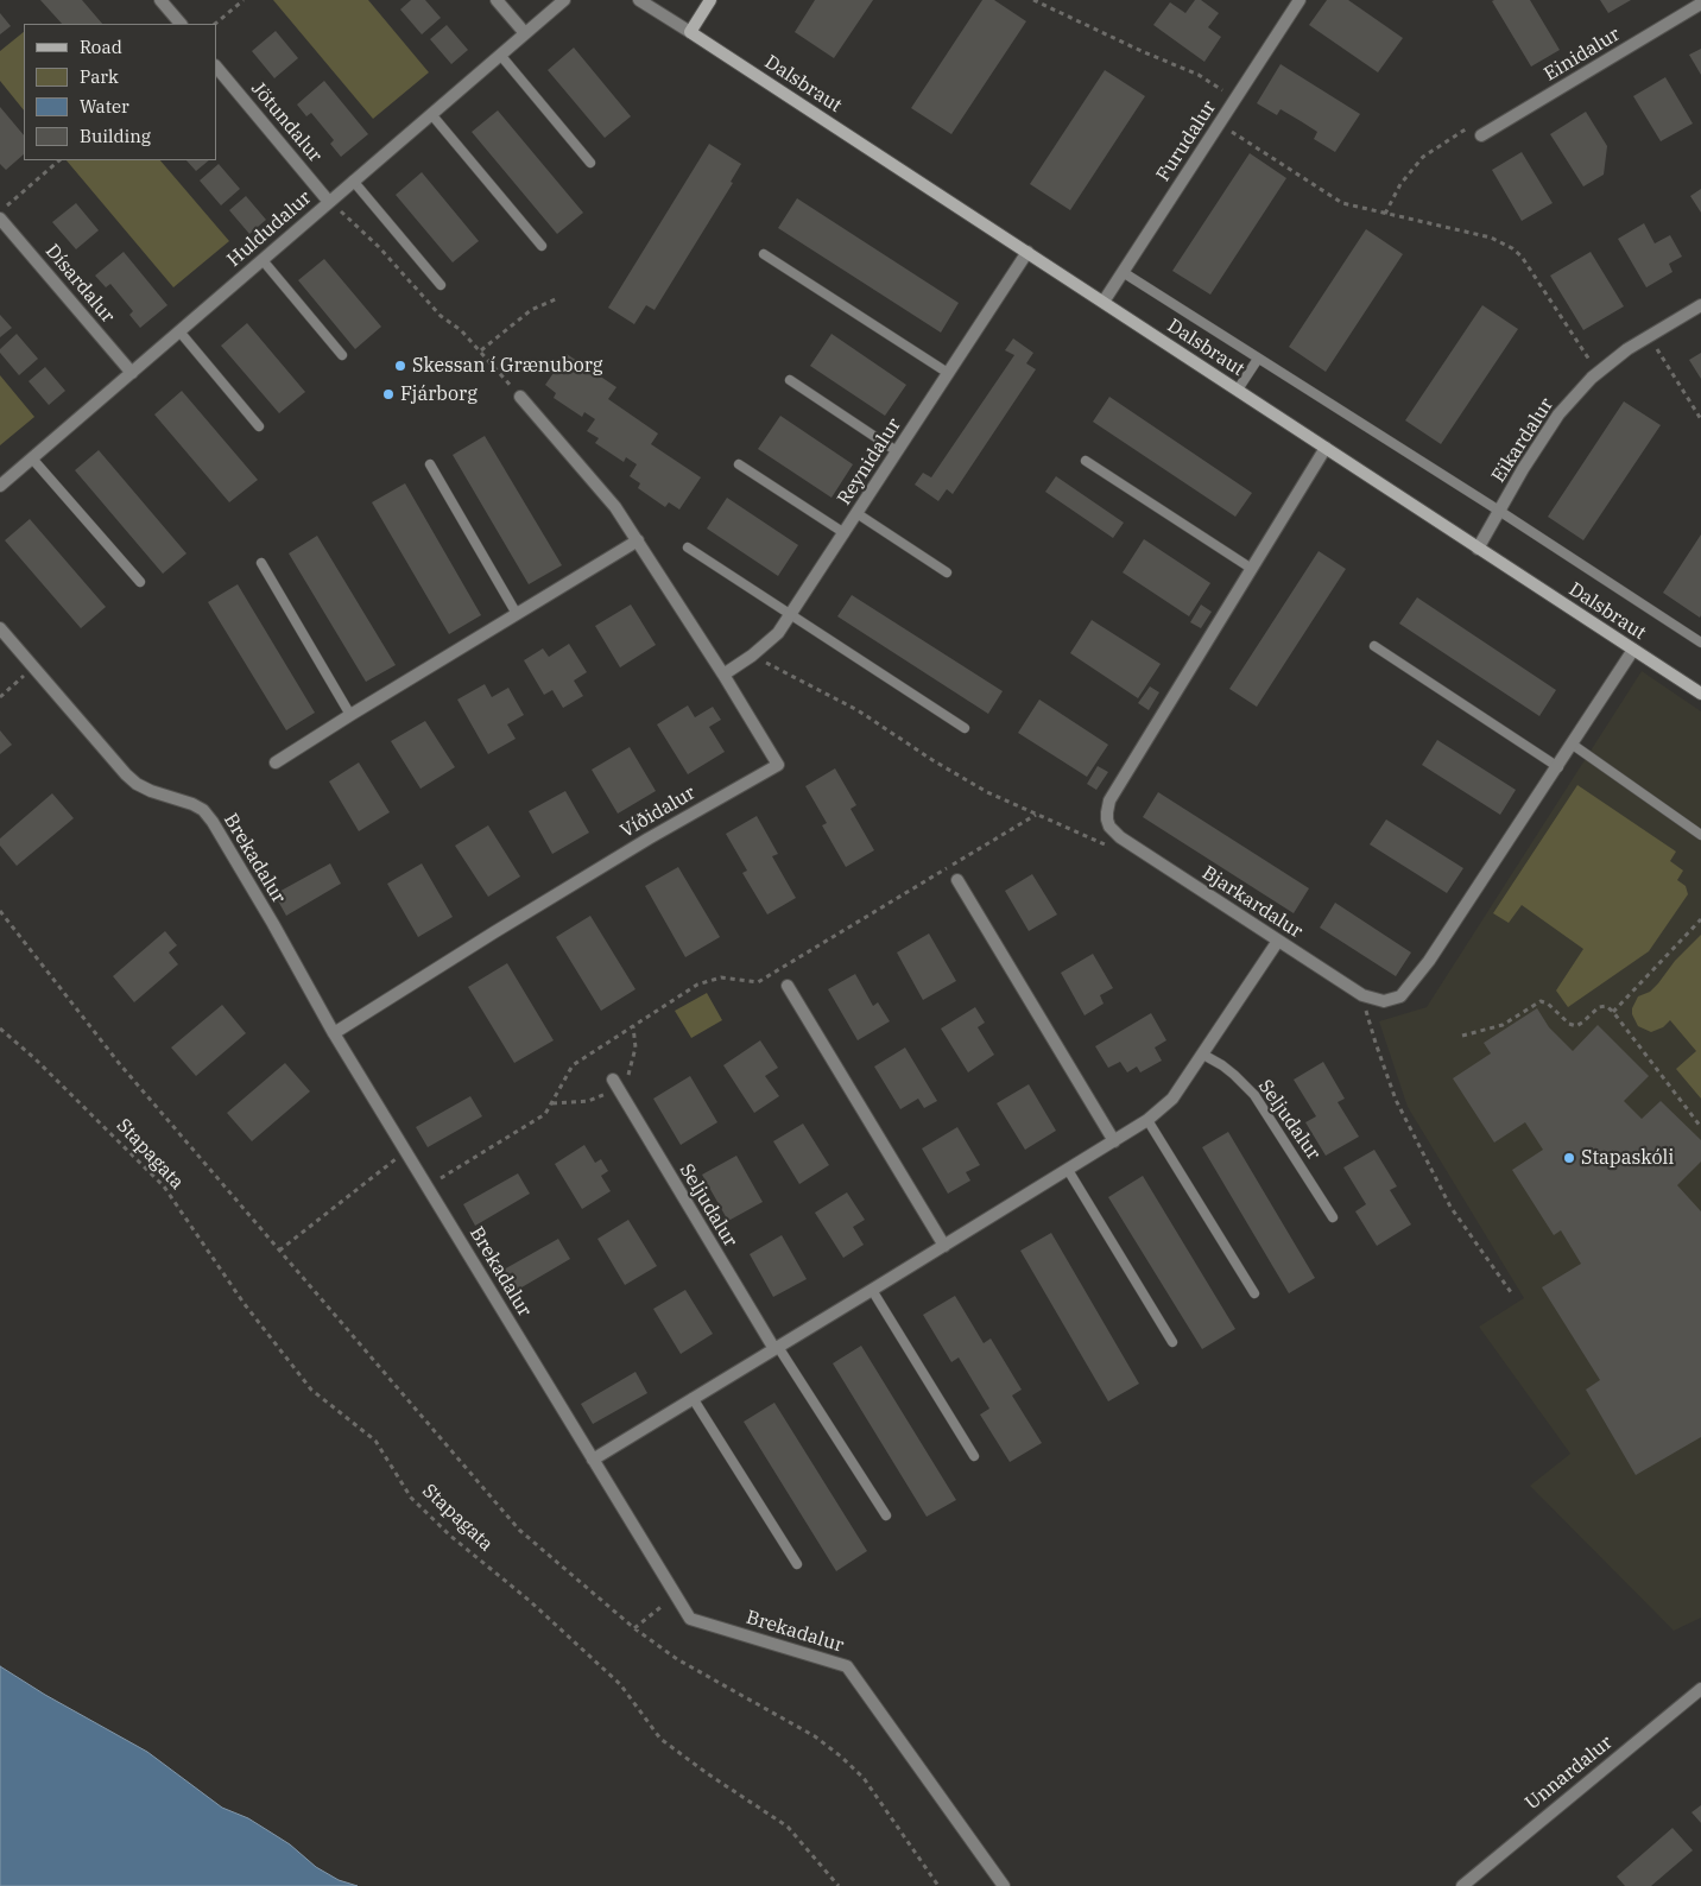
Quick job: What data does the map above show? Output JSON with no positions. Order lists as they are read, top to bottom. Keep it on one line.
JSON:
{"streets":{"street":["Einidalur","Dalsbraut","Jötundalur","Furudalur","Huldudalur","Dísardalur","Eikardalur","Reynidalur","Víðidalur","Brekadalur","Bjarkardalur","Seljudalur","Unnardalur"],"path":["Stapagata"]},"crossings":[["Dalsbraut","Furudalur"],["Dalsbraut","Eikardalur"],["Dalsbraut","Reynidalur"],["Dalsbraut","Bjarkardalur"],["Jötundalur","Huldudalur"],["Huldudalur","Dísardalur"],["Reynidalur","Víðidalur"],["Víðidalur","Brekadalur"]],"places":["Skessan í Grænuborg","Fjárborg","Stapaskóli"],"legend":["Road","Park","Water","Building"]}
